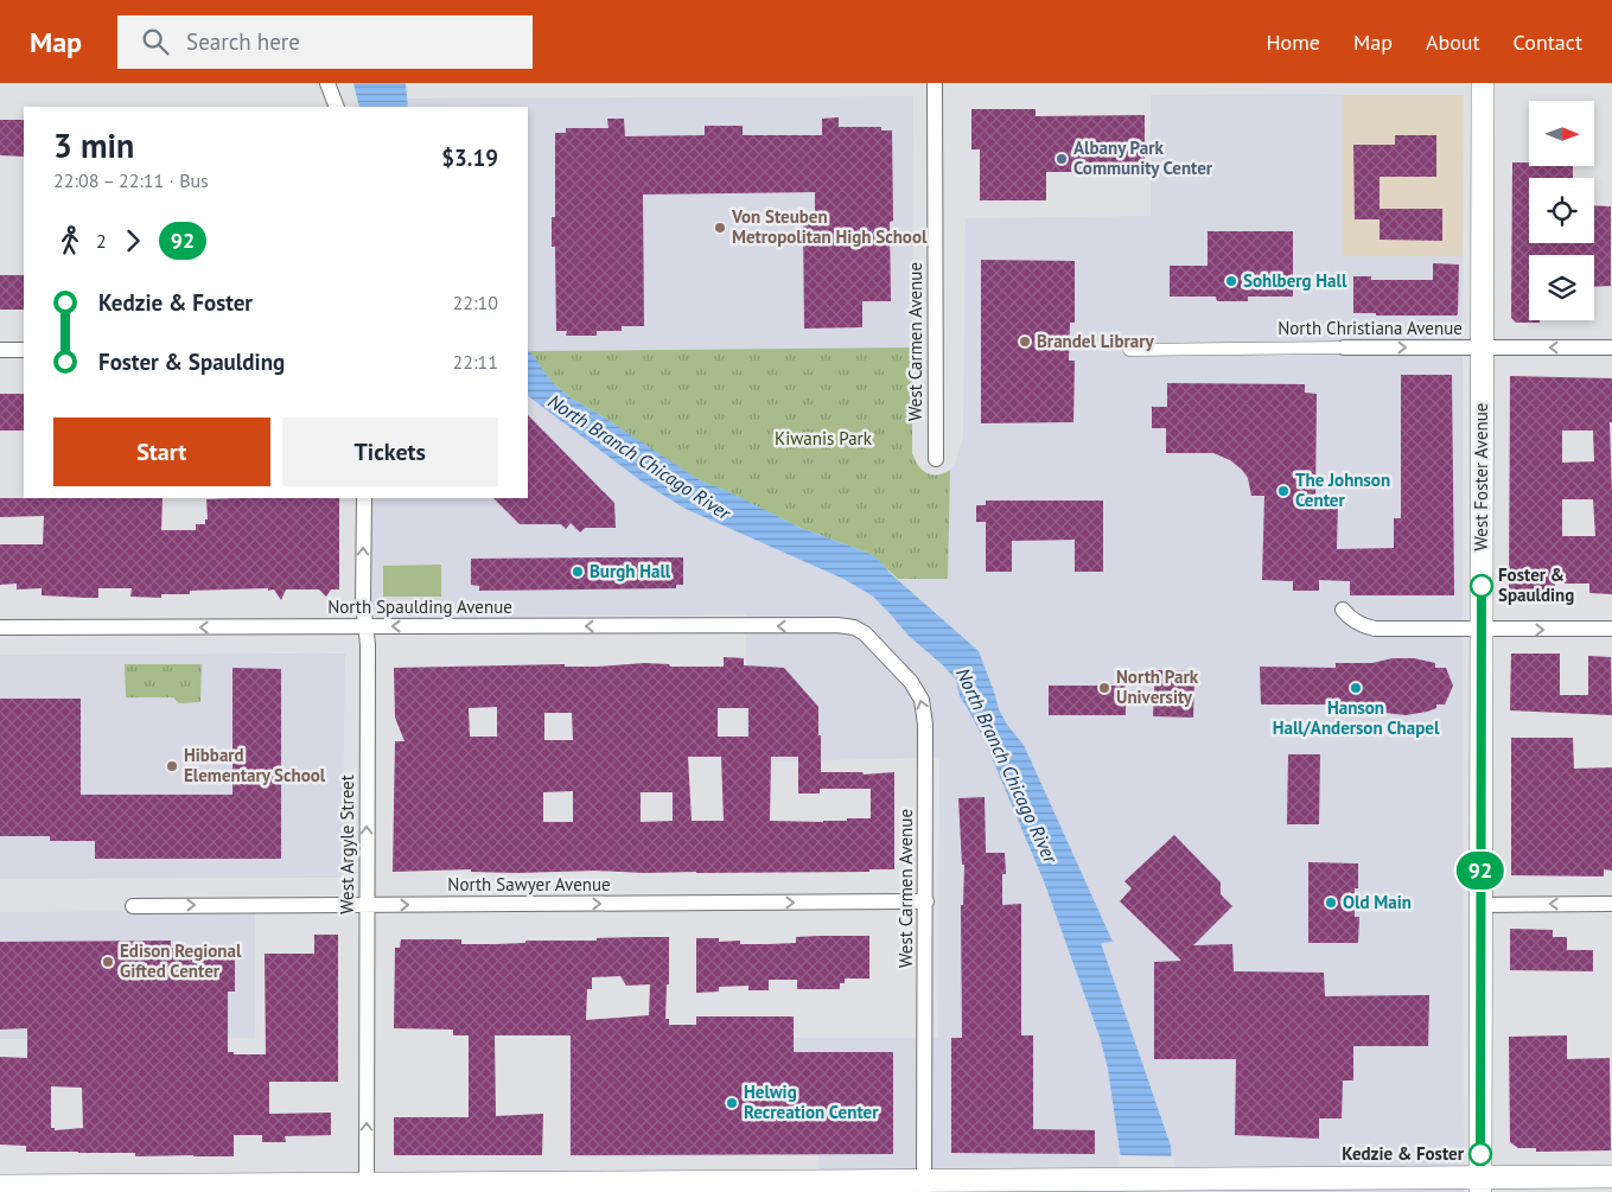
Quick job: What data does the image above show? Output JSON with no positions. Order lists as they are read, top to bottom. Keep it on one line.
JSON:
{"streets":{"main road":["West Foster Avenue"],"street":["North Christiana Avenue","West Carmen Avenue","North Spaulding Avenue","West Argyle Street","North Sawyer Avenue"]},"crossings":[["North Christiana Avenue","West Foster Avenue"],["West Carmen Avenue","North Spaulding Avenue"],["West Carmen Avenue","North Sawyer Avenue"],["North Spaulding Avenue","West Argyle Street"],["West Argyle Street","North Sawyer Avenue"]],"one_way":["North Spaulding Avenue","West Argyle Street","North Sawyer Avenue"],"water":["North Branch Chicago River"],"parks":["Kiwanis Park"],"places":["Albany Park Community Center","Von Steuben Metropolitan High School","Sohlberg Hall","Brandel Library","The Johnson Center","Burgh Hall","Foster & Spaulding","North Park University","Hanson Hall/Anderson Chapel","Hibbard Elementary School","Old Main","Edison Regional Gifted Center","Helwig Recreation Center","Kedzie & Foster"],"lines":["bus line 92"],"north":"right","page":{"header":"Map","search":"Search here","nav":["Home","Map","About","Contact"],"on_map":"92","heading":["3 min","22:08 – 22:11 · Bus","$3.19"],"legs":["2","92"],"list":[{"name":"Kedzie & Foster","value":"22:10"},{"name":"Foster & Spaulding","value":"22:11"}],"buttons":["Start","Tickets"]}}
